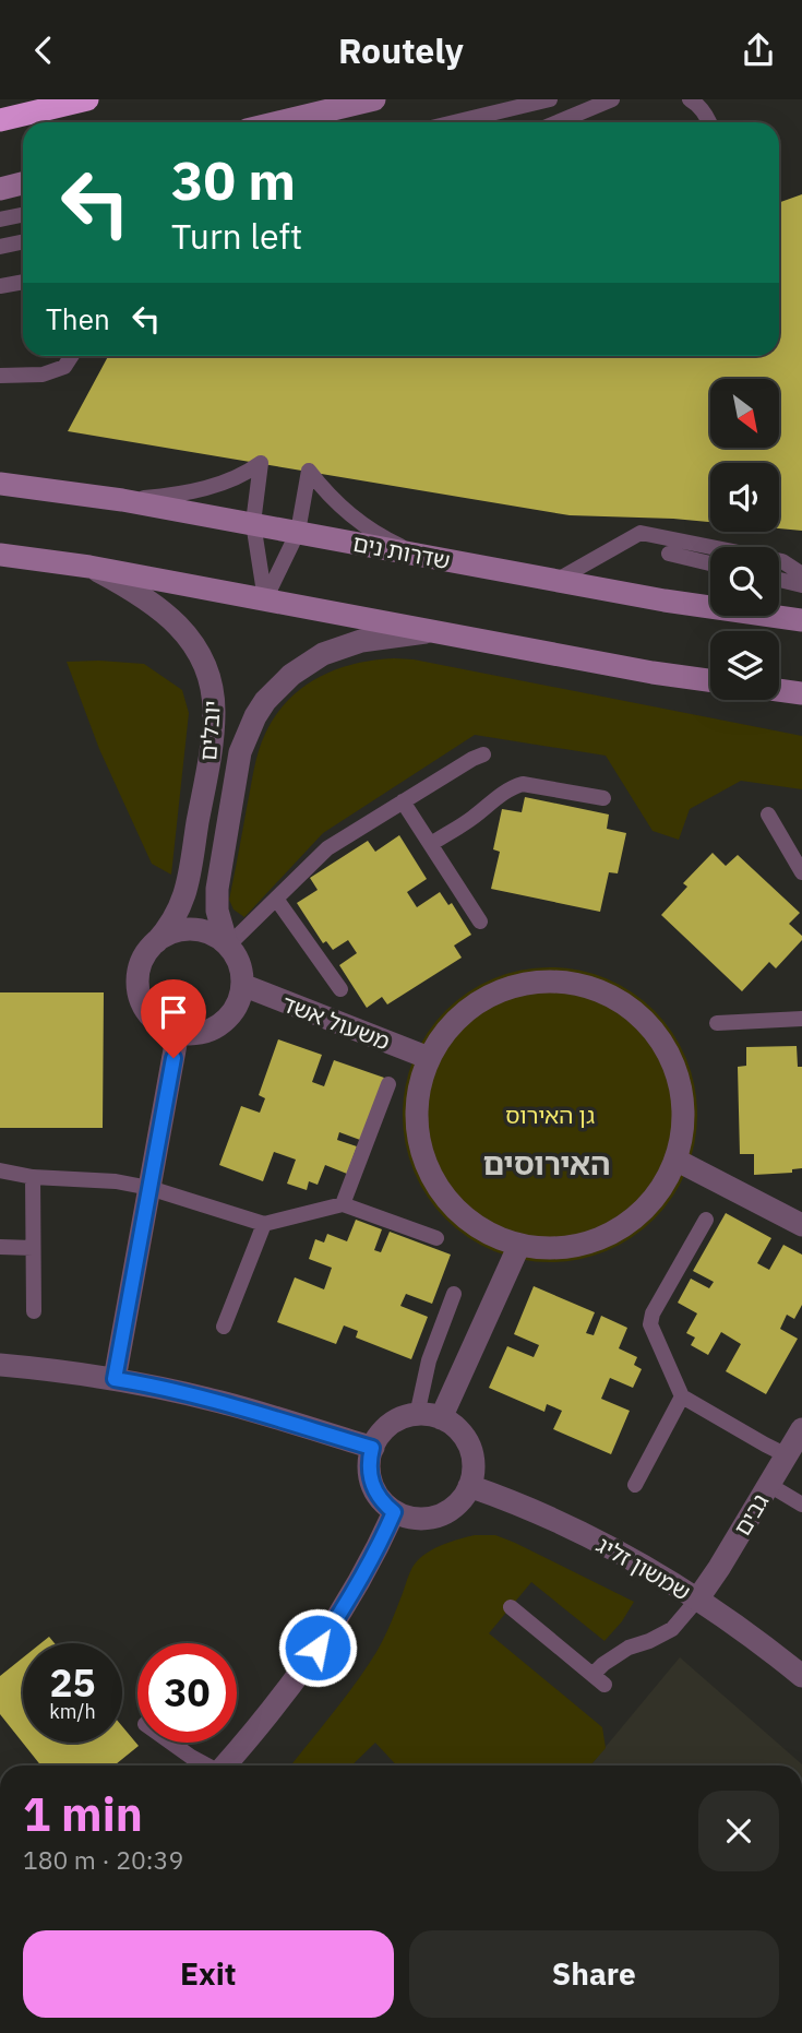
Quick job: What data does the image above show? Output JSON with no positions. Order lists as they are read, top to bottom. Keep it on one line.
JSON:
{"streets":{"main road":["שדרות נים"],"street":["יובלים","משעול אשד","גבים","שמשון זליג"]},"crossings":[["יובלים","משעול אשד"],["גבים","שמשון זליג"]],"districts":["האירוסים"],"parks":["גן האירוס"],"north":"bottom right","page":{"header":"Routely","turn":["30 m","Turn left"],"then":"Then","speed":"25 km/h","limit":"30","heading":["1 min","180 m · 20:39"],"buttons":["Exit","Share"]}}
